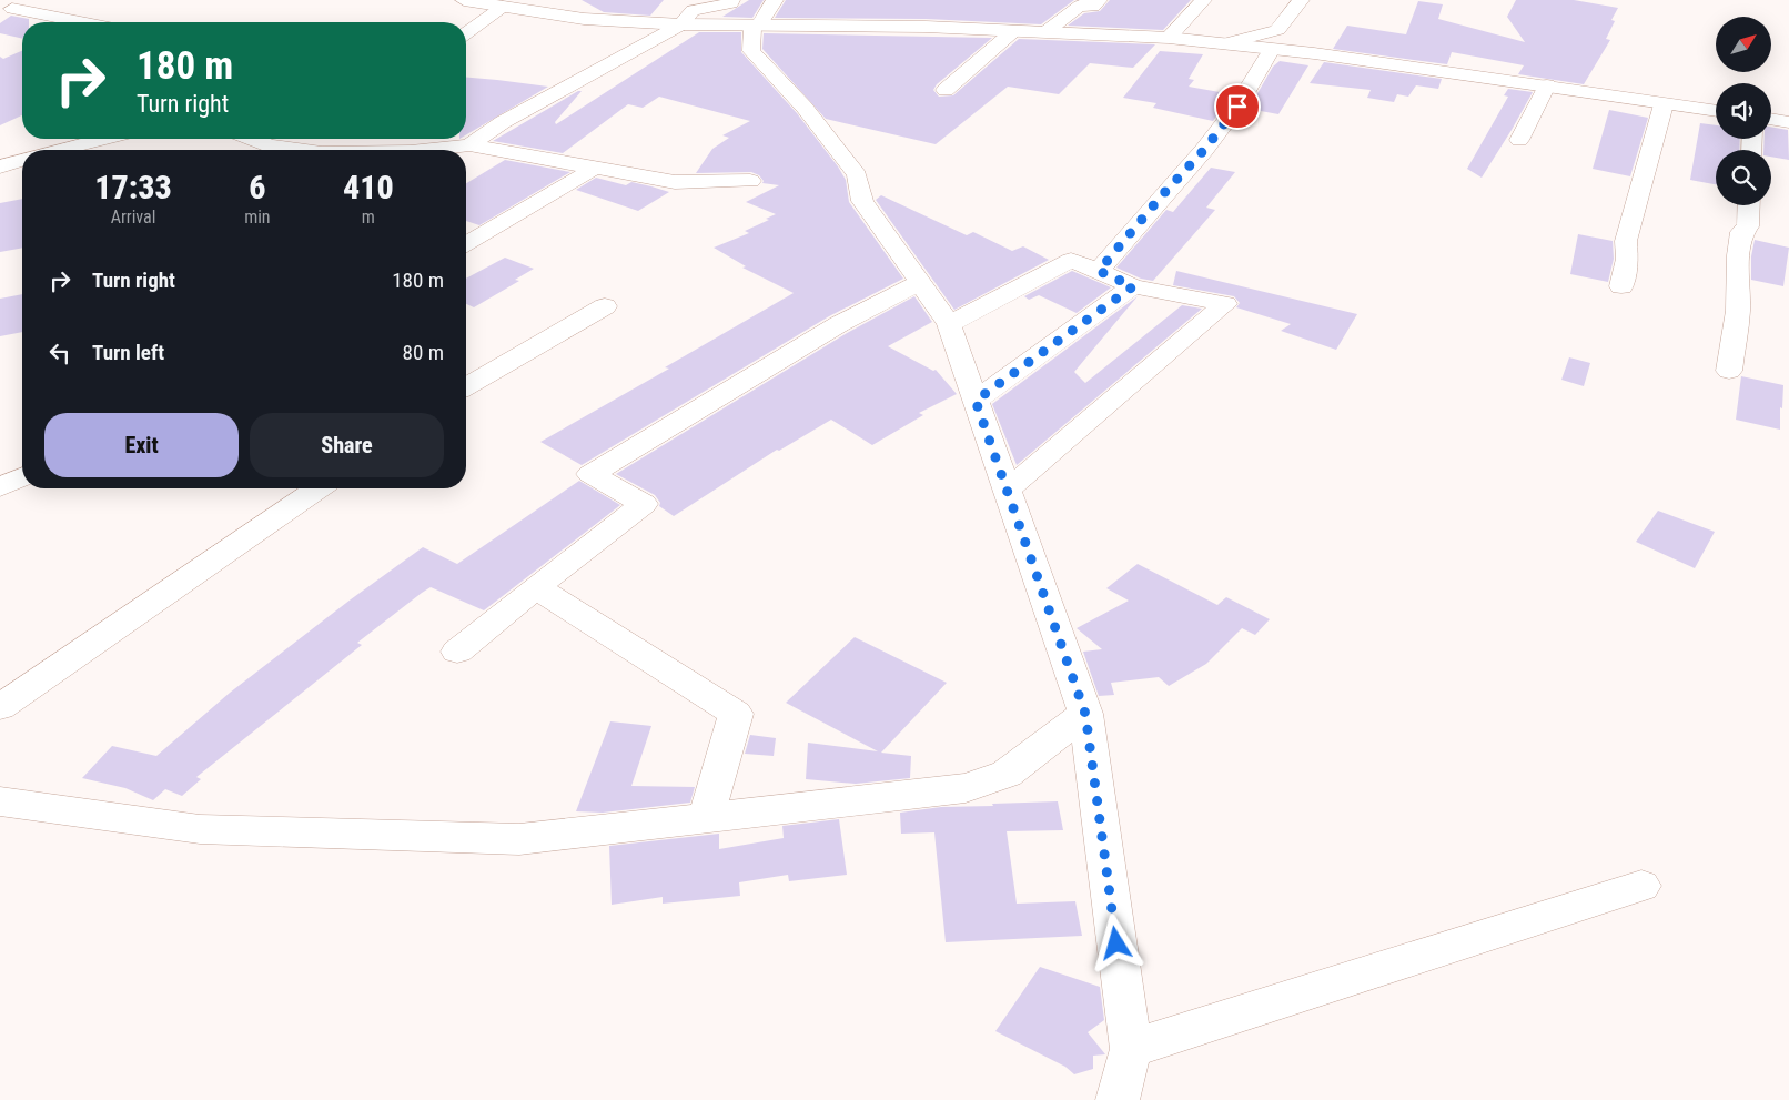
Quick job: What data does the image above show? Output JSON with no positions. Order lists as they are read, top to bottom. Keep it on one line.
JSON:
{"north":"top right","page":{"turn":["180 m","Turn right"],"eta":["17:33","Arrival","6","min","410","m"],"list":[{"name":"Turn right","value":"180 m"},{"name":"Turn left","value":"80 m"}],"buttons":["Exit","Share"]}}
